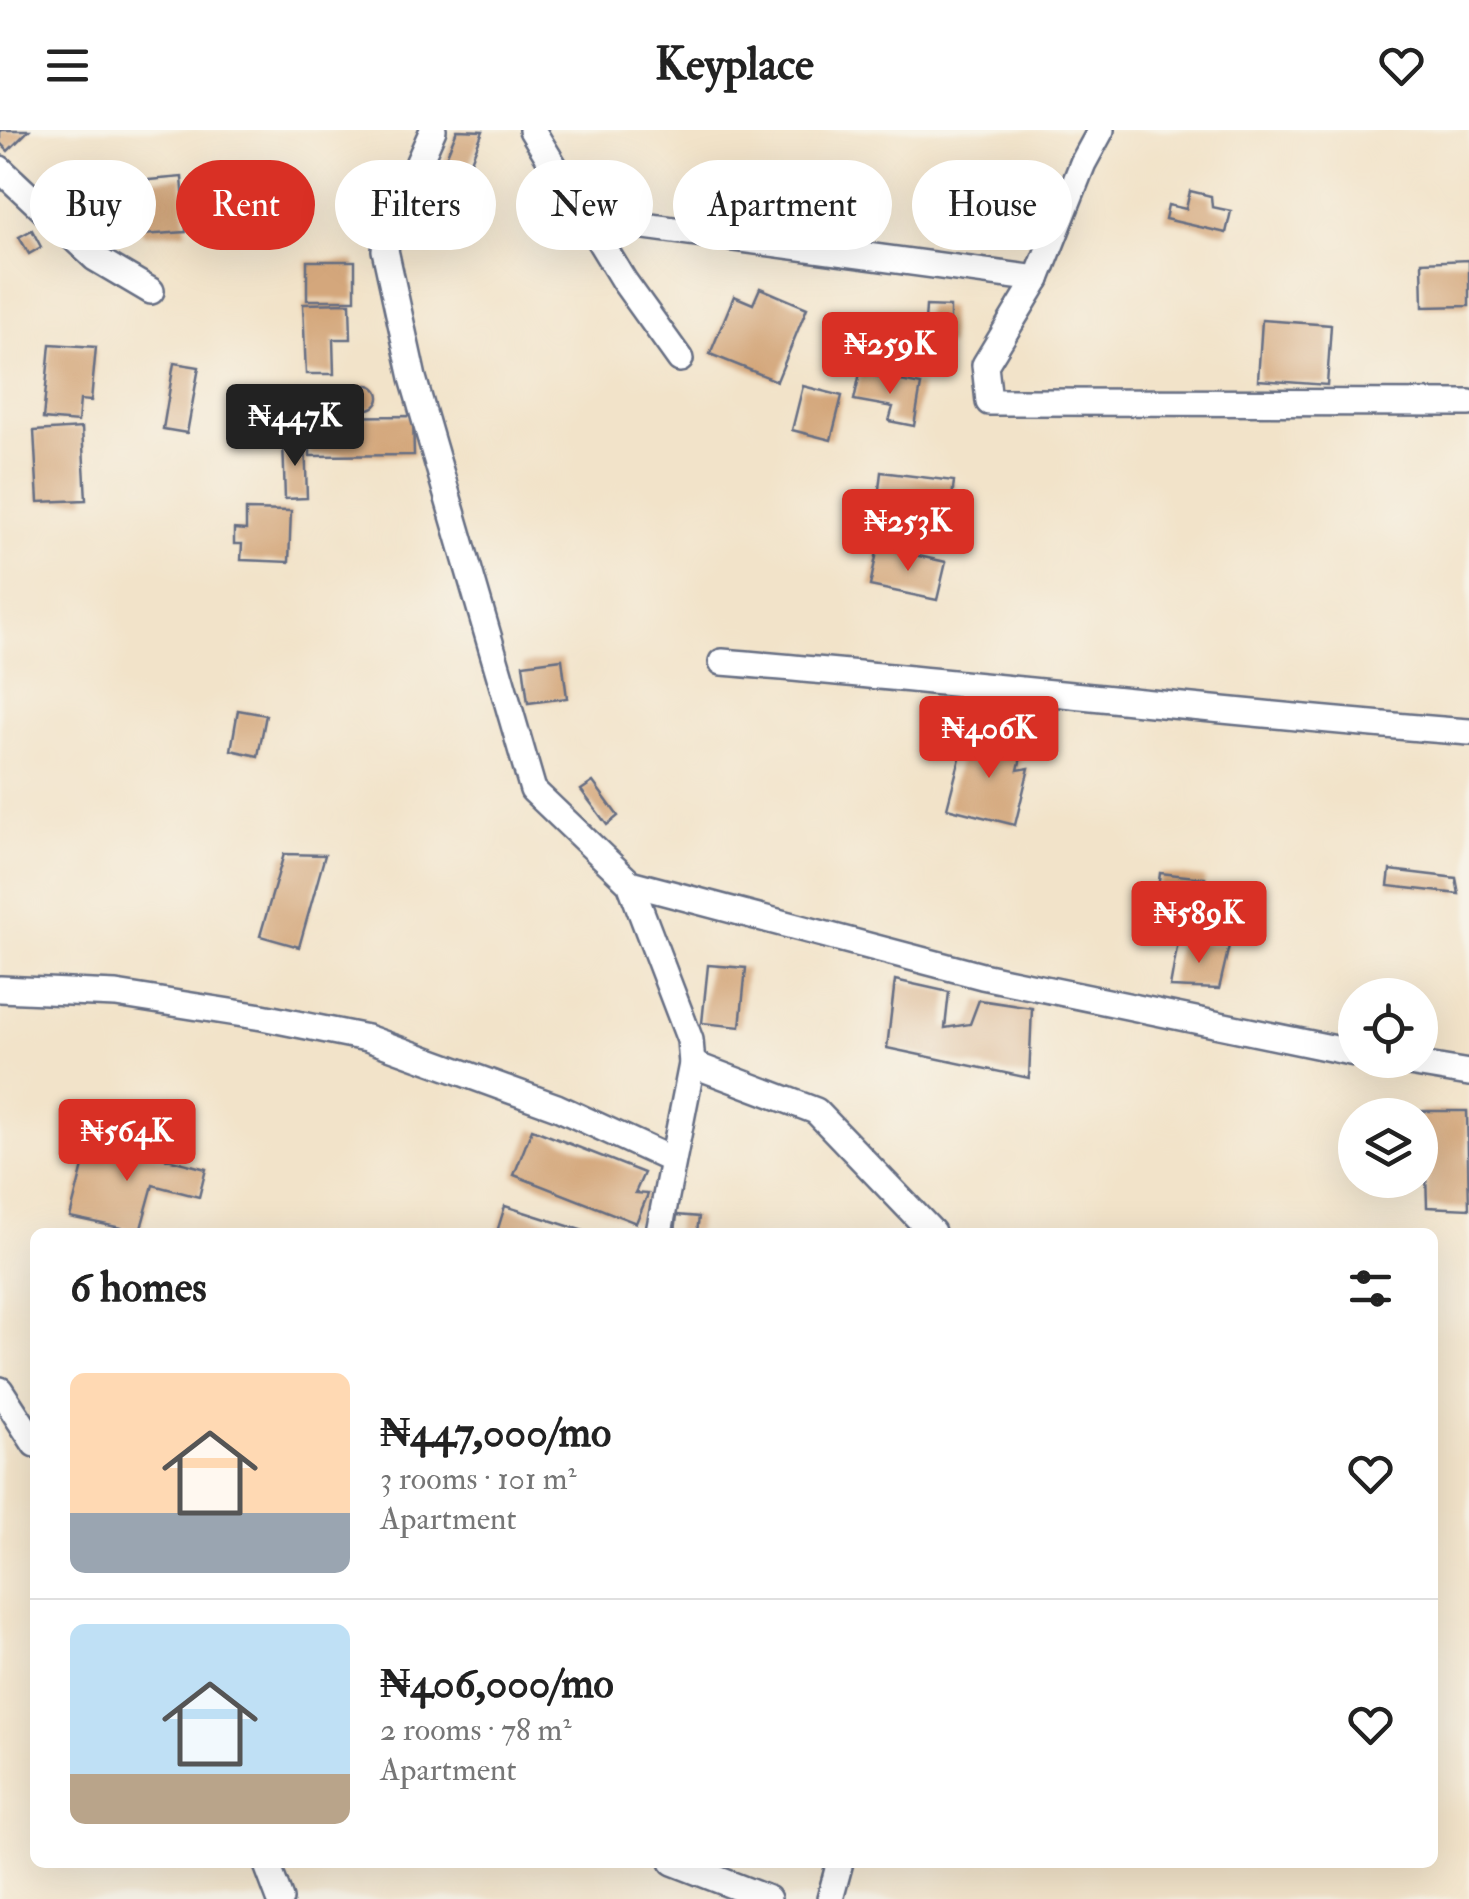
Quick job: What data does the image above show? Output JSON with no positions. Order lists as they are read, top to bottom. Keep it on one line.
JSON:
{"page":{"header":"Keyplace","chip":["Buy","Rent","Filters","New","Apartment","House"],"price":["₦259K","₦447K","₦253K","₦406K","₦589K","₦564K"],"heading":"6 homes","list":[{"name":"₦447,000/mo","note":"3 rooms · 101 m² · Apartment"},{"name":"₦406,000/mo","note":"2 rooms · 78 m² · Apartment"}]}}
